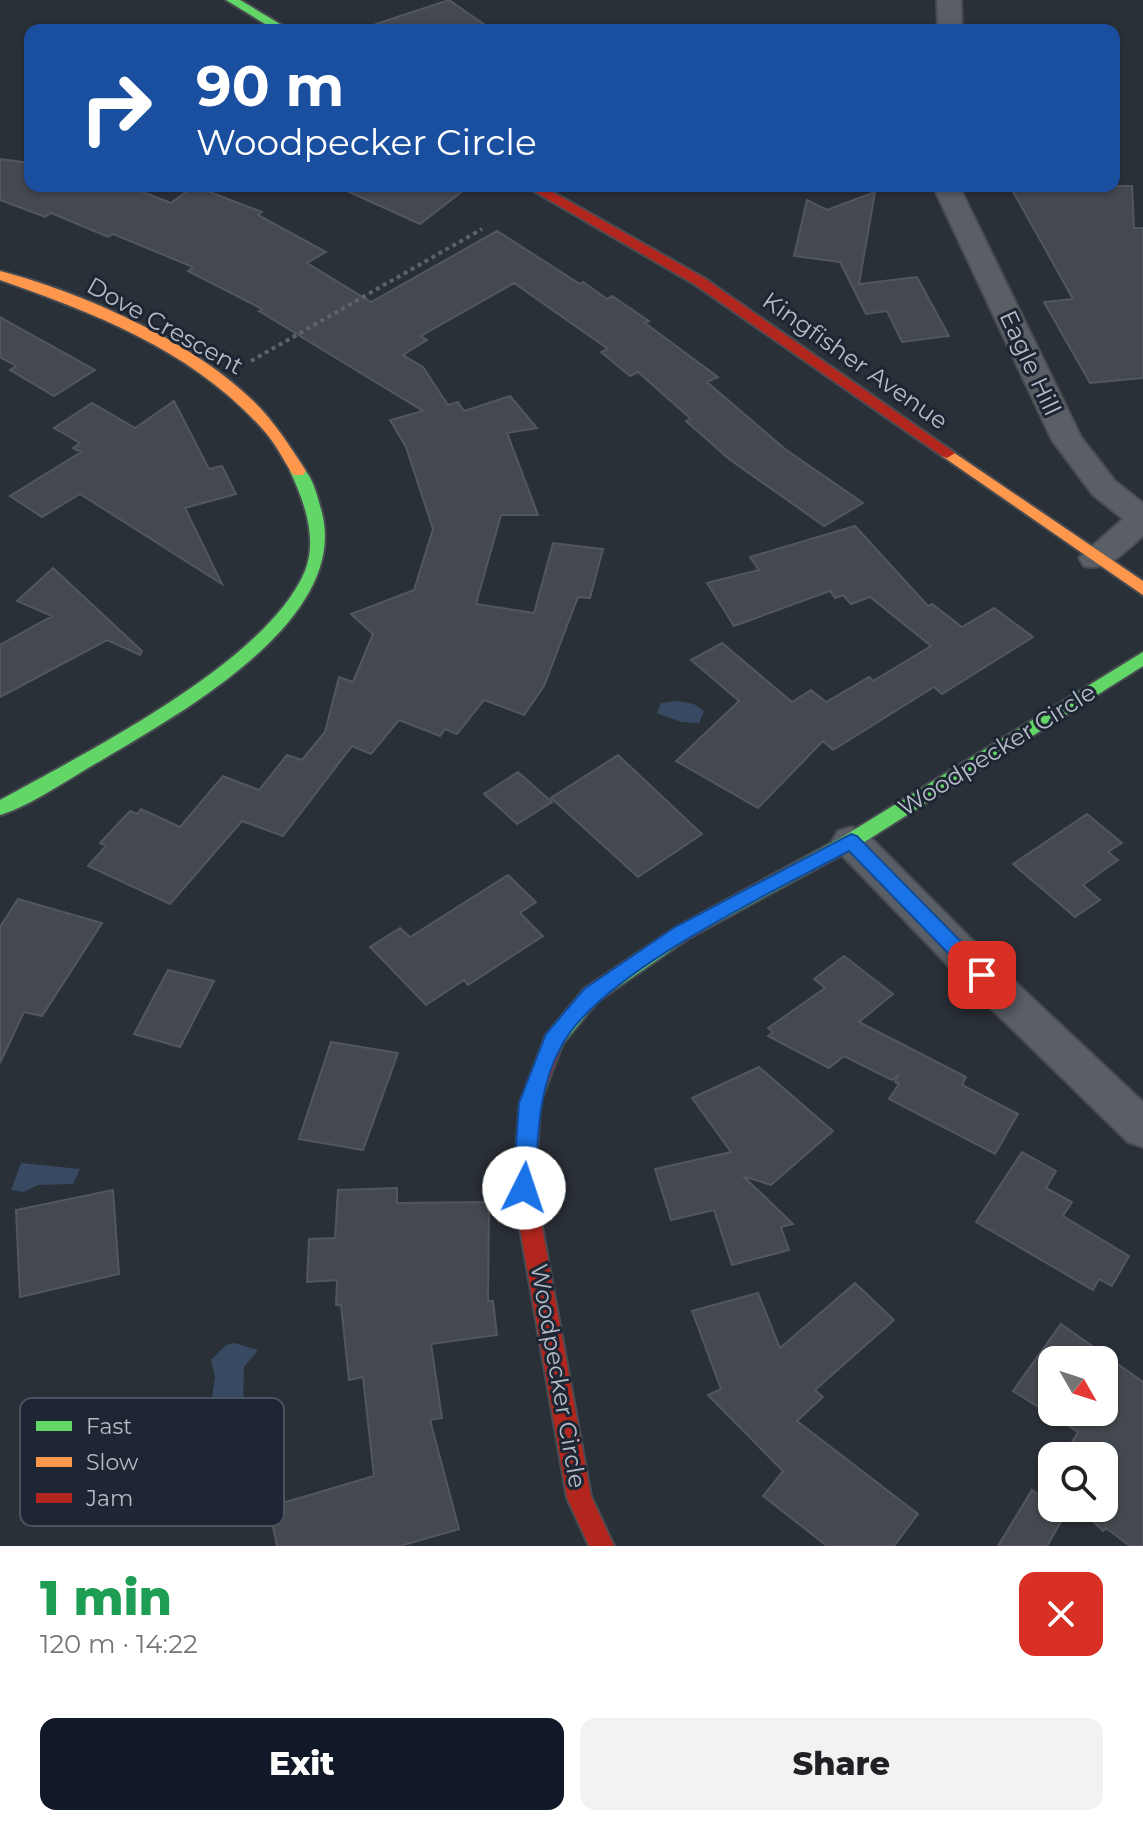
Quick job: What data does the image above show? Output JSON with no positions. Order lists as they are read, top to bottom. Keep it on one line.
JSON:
{"streets":{"street":["Dove Crescent","Kingfisher Avenue","Eagle Hill","Woodpecker Circle"]},"legend":["Fast","Slow","Jam"],"north":"bottom right","page":{"turn":["90 m","Woodpecker Circle"],"heading":["1 min","120 m · 14:22"],"buttons":["Exit","Share"]}}
